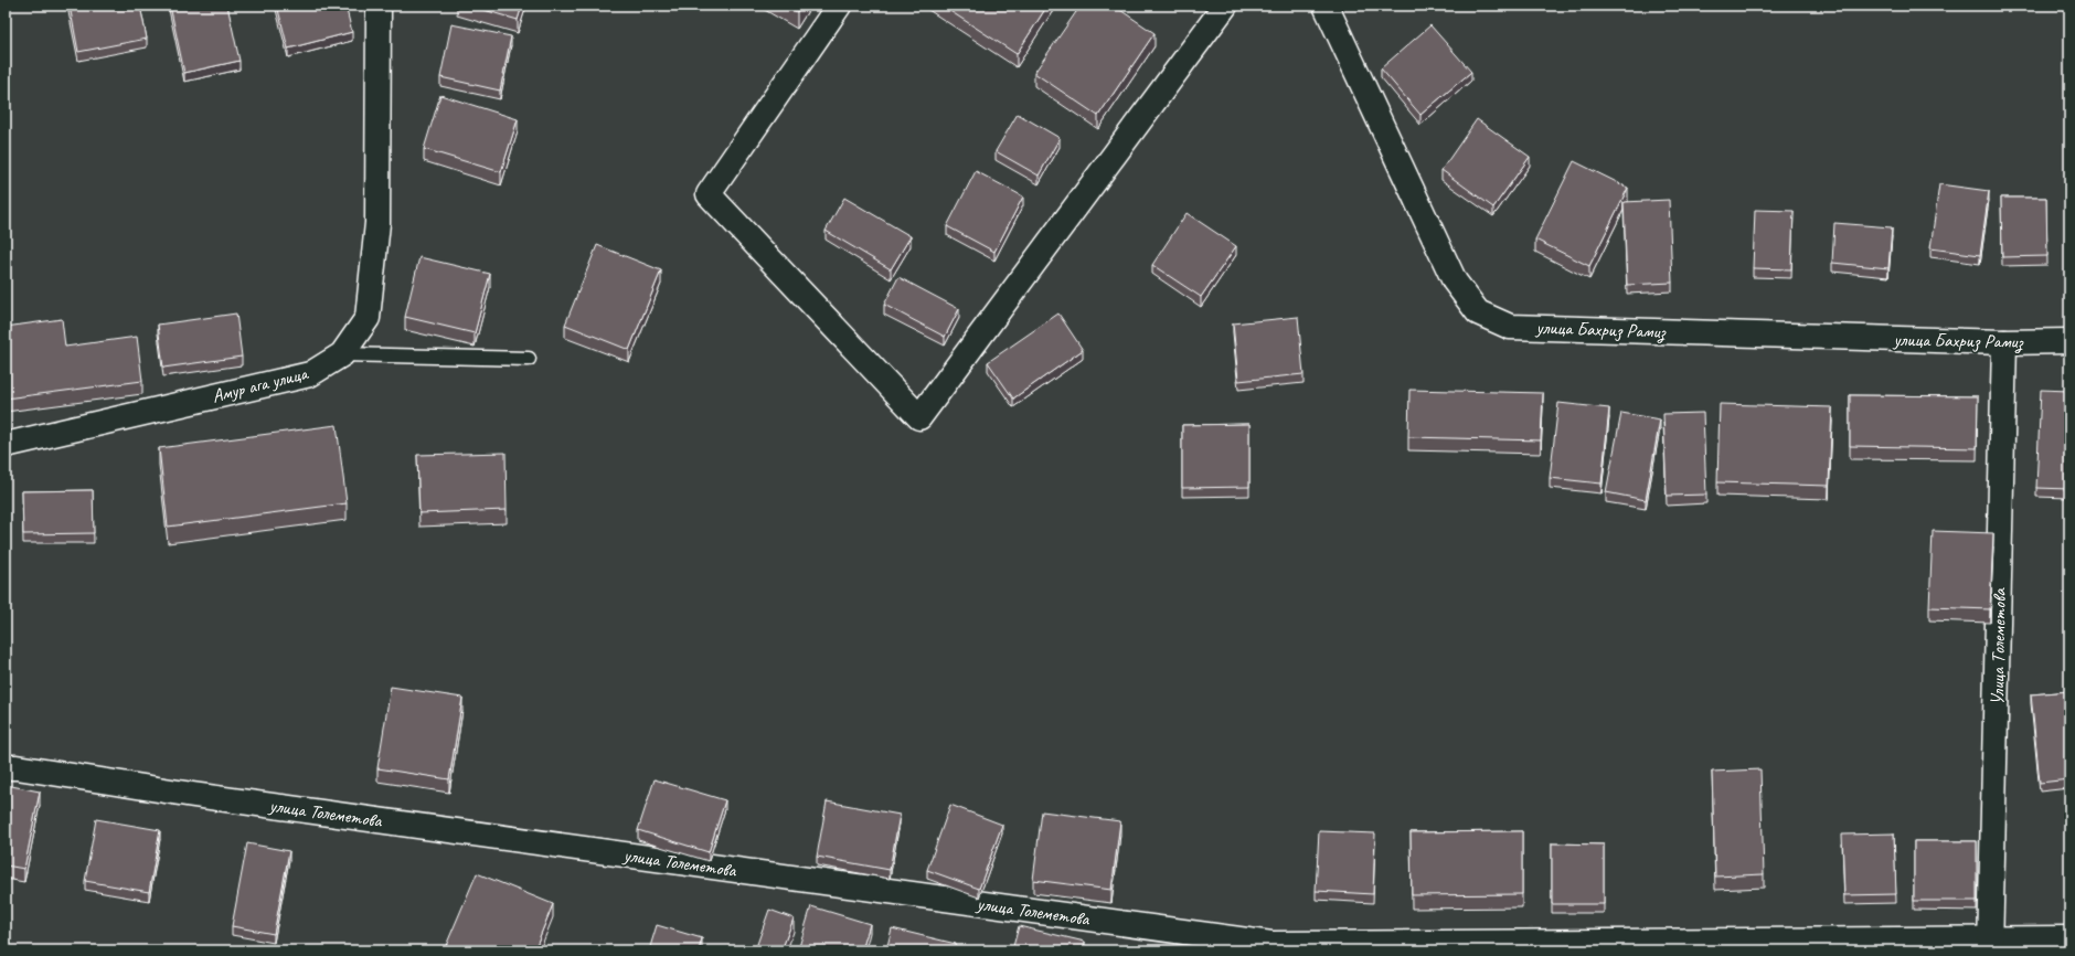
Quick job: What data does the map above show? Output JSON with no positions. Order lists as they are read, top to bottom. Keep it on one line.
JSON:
{"streets":{"street":["улица Бахриз Рамиз","Амур ага улица","Улица Толеметова","улица Толеметова"]},"crossings":[["улица Бахриз Рамиз","Улица Толеметова"],["Улица Толеметова","улица Толеметова"]]}
